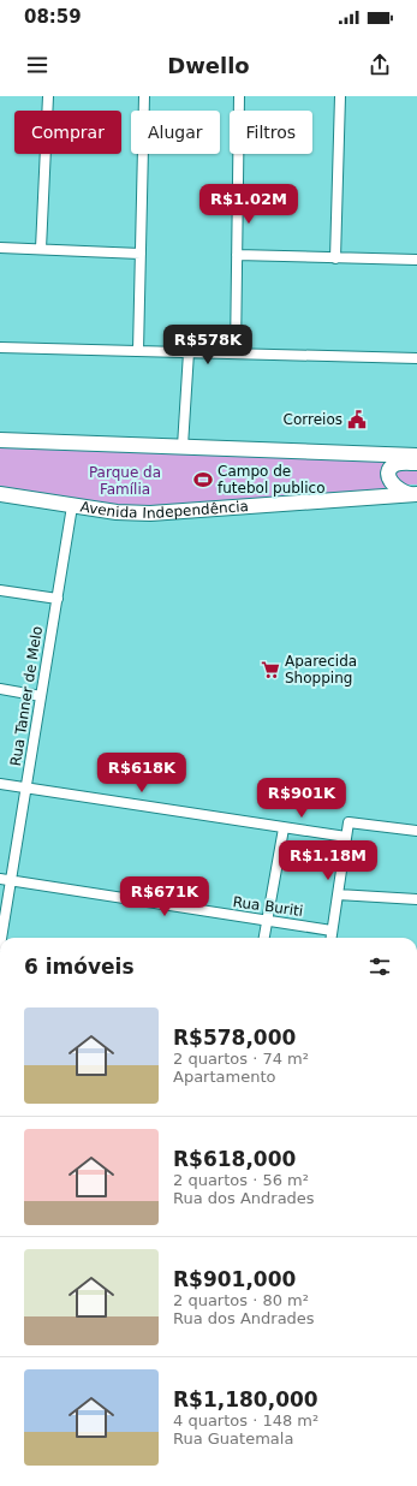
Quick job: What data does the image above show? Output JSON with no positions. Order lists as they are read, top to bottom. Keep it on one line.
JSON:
{"streets":{"main road":["Avenida Independência"],"street":["Rua Tanner de Melo","Rua Buriti"]},"crossings":[["Avenida Independência","Rua Tanner de Melo"],["Rua Tanner de Melo","Rua Buriti"]],"parks":["Parque da Família"],"places":{"public building":["Correios"],"sports":["Campo de futebol publico"],"supermarket":["Aparecida Shopping"]},"page":{"status":"08:59","header":"Dwello","chip":["Comprar","Alugar","Filtros"],"price":["R$1.02M","R$578K","R$618K","R$901K","R$1.18M","R$671K"],"heading":"6 imóveis","list":[{"name":"R$578,000","note":"2 quartos · 74 m² · Apartamento"},{"name":"R$618,000","note":"2 quartos · 56 m² · Rua dos Andrades"},{"name":"R$901,000","note":"2 quartos · 80 m² · Rua dos Andrades"},{"name":"R$1,180,000","note":"4 quartos · 148 m² · Rua Guatemala"}]}}
